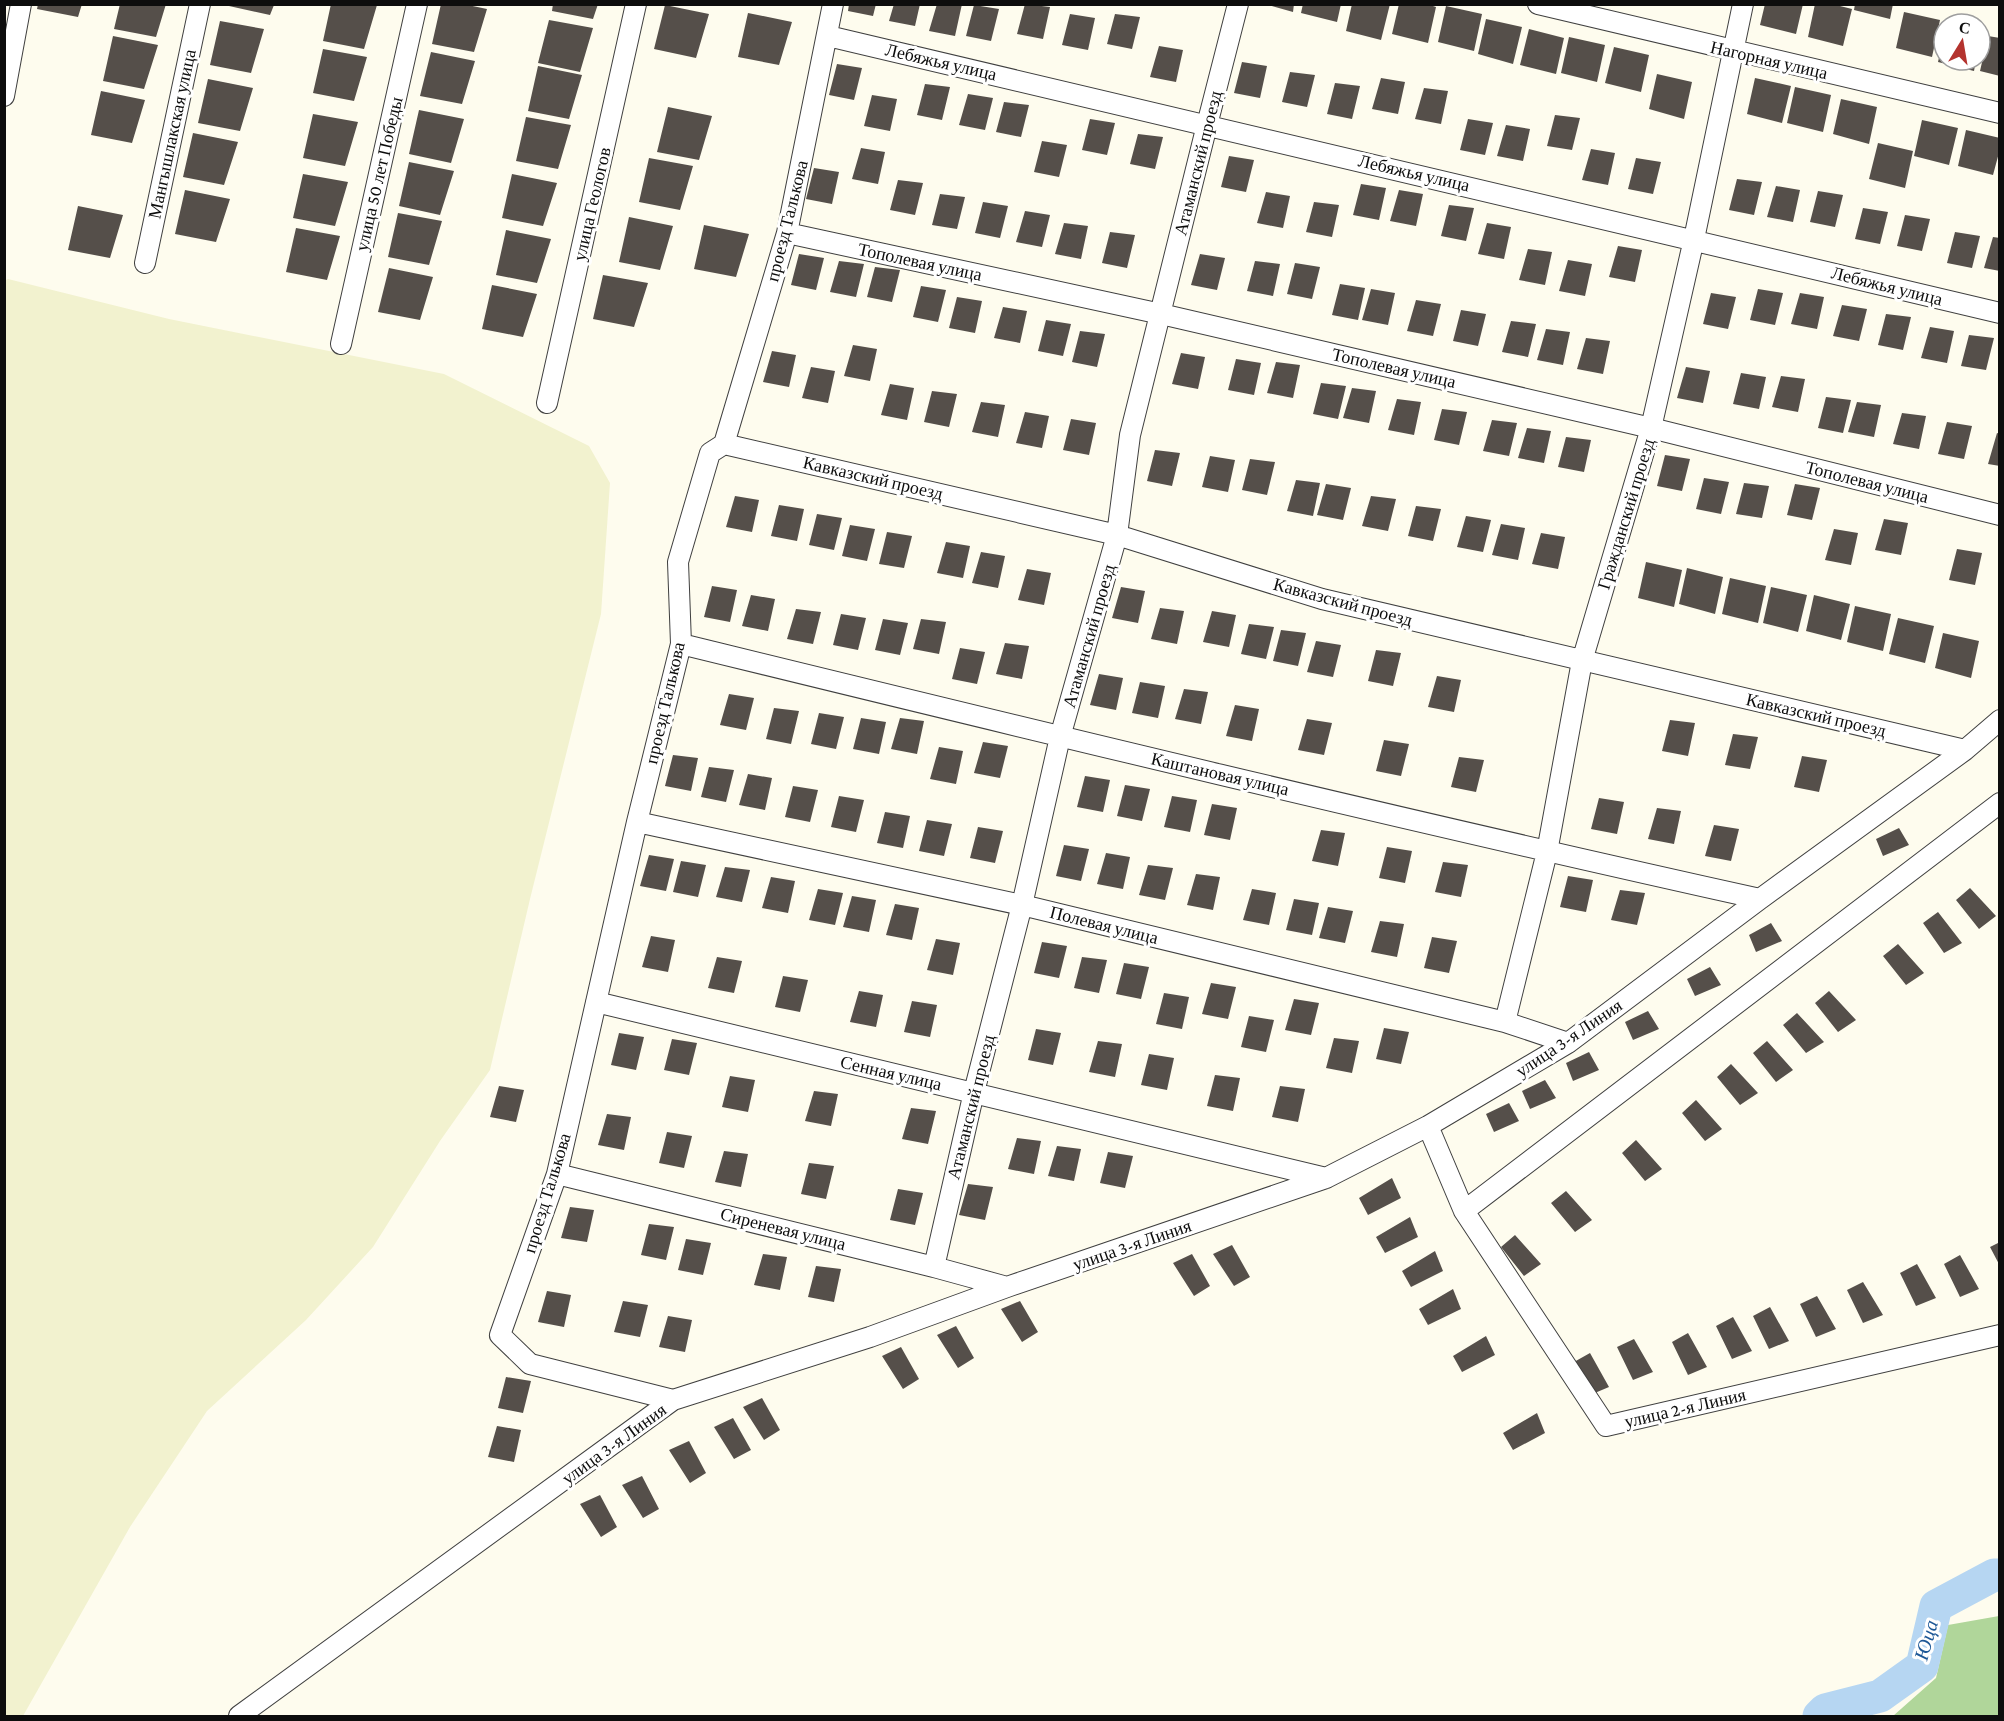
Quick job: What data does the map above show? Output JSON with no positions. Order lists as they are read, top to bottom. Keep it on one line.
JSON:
{"streets":{"street":["Нагорная улица","Лебяжья улица","Мангышлакская улица","Атаманский проезд","улица 50 лет Победы","улица Геологов","проезд Талькова","Тополевая улица","Кавказский проезд","Гражданский проезд","Каштановая улица","Полевая улица","улица 3-я Линия","Сенная улица","Сиреневая улица","улица 2-я Линия"]},"crossings":[["Нагорная улица","Гражданский проезд"],["Лебяжья улица","Атаманский проезд"],["Лебяжья улица","проезд Талькова"],["Лебяжья улица","Гражданский проезд"],["Атаманский проезд","Тополевая улица"],["Атаманский проезд","Кавказский проезд"],["Атаманский проезд","Каштановая улица"],["Атаманский проезд","Полевая улица"],["Атаманский проезд","Сенная улица"],["Атаманский проезд","Сиреневая улица"],["проезд Талькова","Тополевая улица"],["проезд Талькова","Кавказский проезд"],["проезд Талькова","Каштановая улица"],["проезд Талькова","Полевая улица"],["проезд Талькова","улица 3-я Линия"],["проезд Талькова","Сенная улица"],["проезд Талькова","Сиреневая улица"],["Тополевая улица","Гражданский проезд"],["Кавказский проезд","Гражданский проезд"],["Кавказский проезд","улица 3-я Линия"],["Гражданский проезд","Каштановая улица"],["Гражданский проезд","Полевая улица"],["Каштановая улица","улица 3-я Линия"],["Полевая улица","улица 3-я Линия"],["улица 3-я Линия","Сенная улица"],["улица 3-я Линия","Сиреневая улица"],["улица 3-я Линия","улица 2-я Линия"]],"water":["Юца"],"north":"top"}
